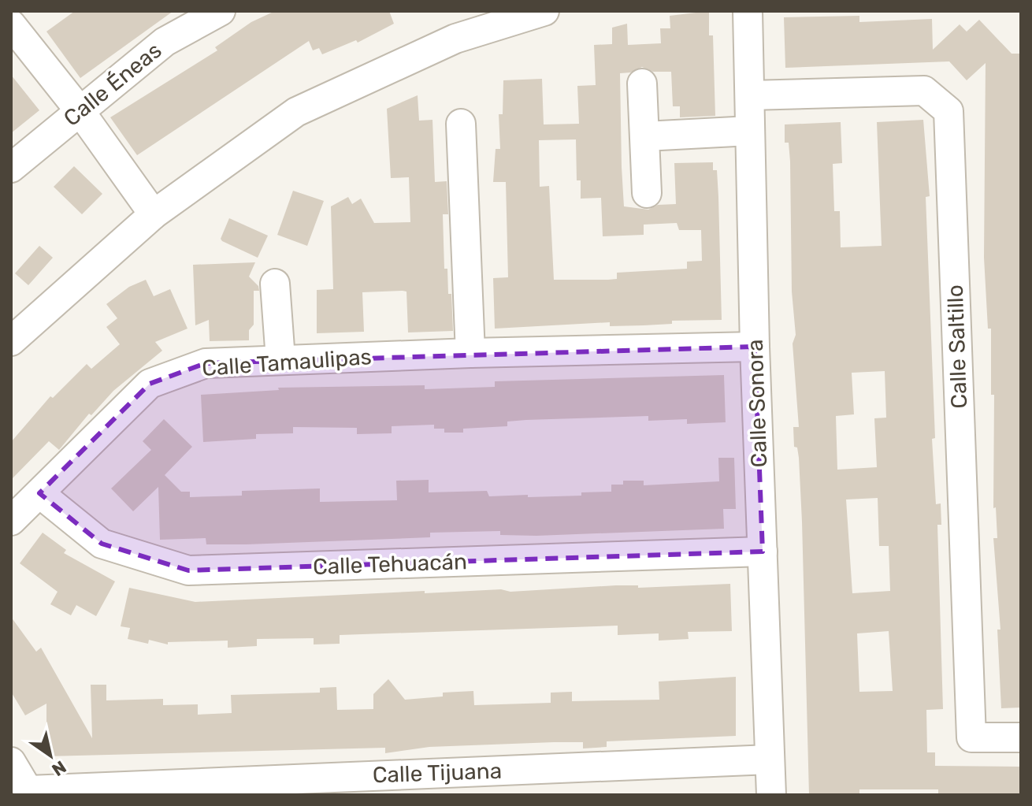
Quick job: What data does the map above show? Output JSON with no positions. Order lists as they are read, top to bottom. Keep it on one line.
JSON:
{"streets":{"street":["Calle Éneas","Calle Saltillo","Calle Tamaulipas","Calle Sonora","Calle Tehuacán","Calle Tijuana"]},"crossings":[["Calle Saltillo","Calle Sonora"],["Calle Tamaulipas","Calle Sonora"],["Calle Tamaulipas","Calle Tehuacán"],["Calle Sonora","Calle Tehuacán"],["Calle Sonora","Calle Tijuana"]],"north":"bottom right"}
